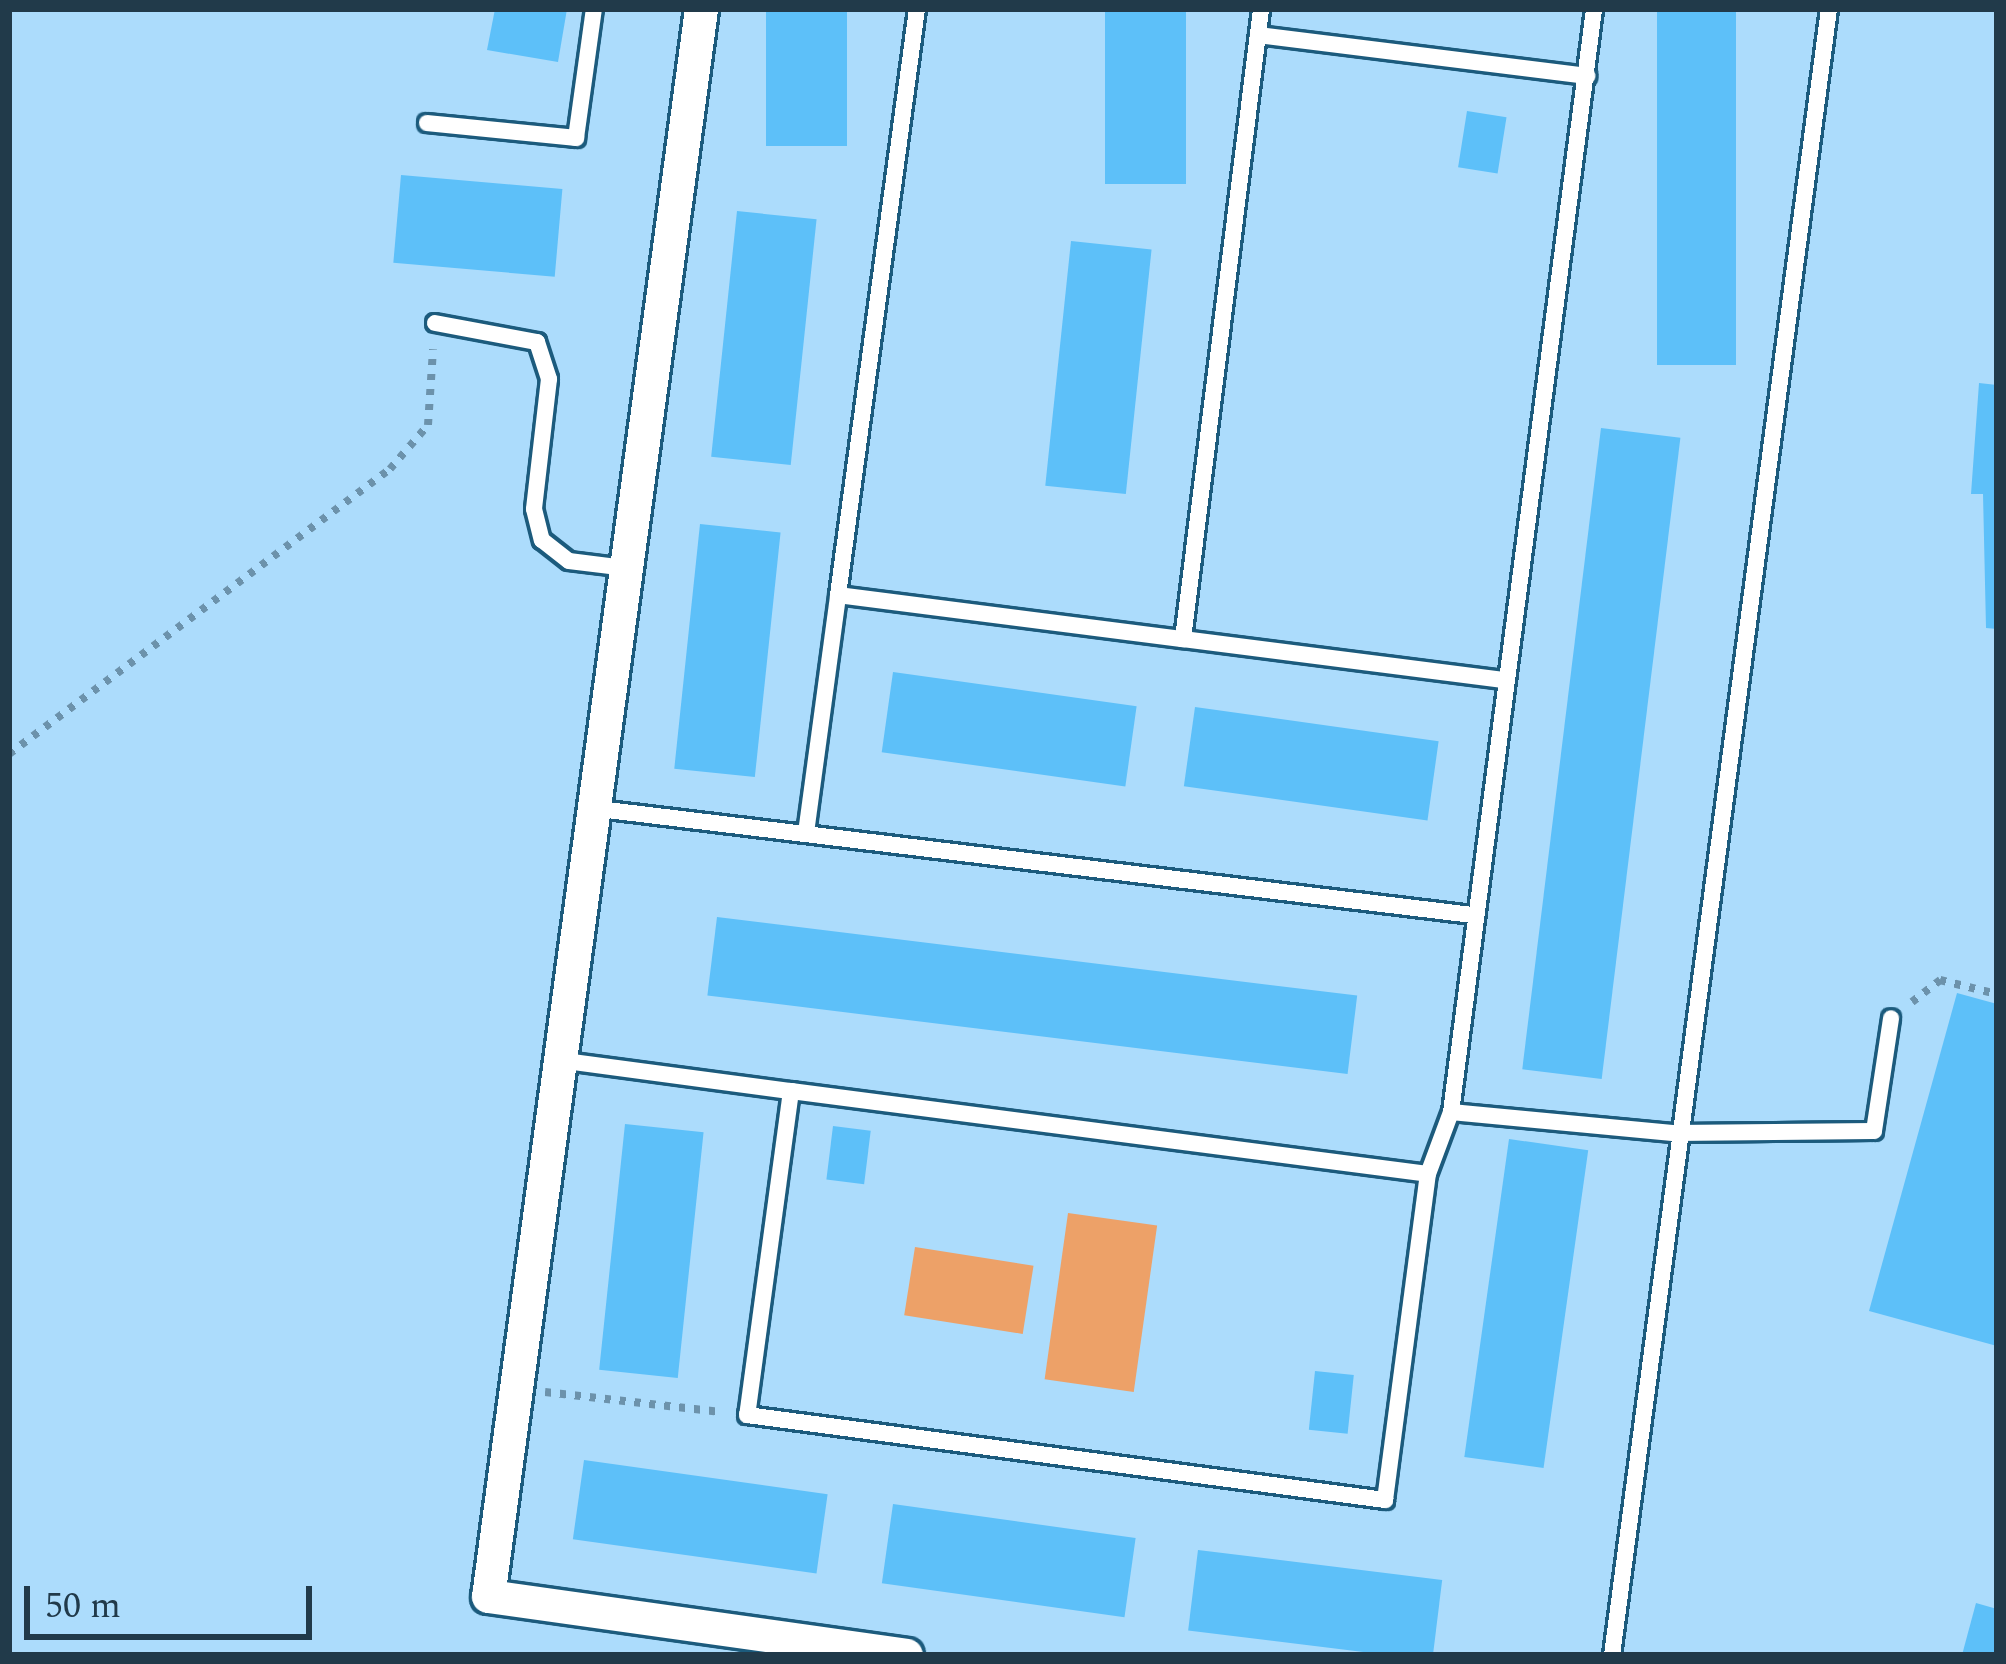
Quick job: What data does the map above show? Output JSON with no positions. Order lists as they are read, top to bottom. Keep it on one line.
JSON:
{"scale_bar":"50 m"}
